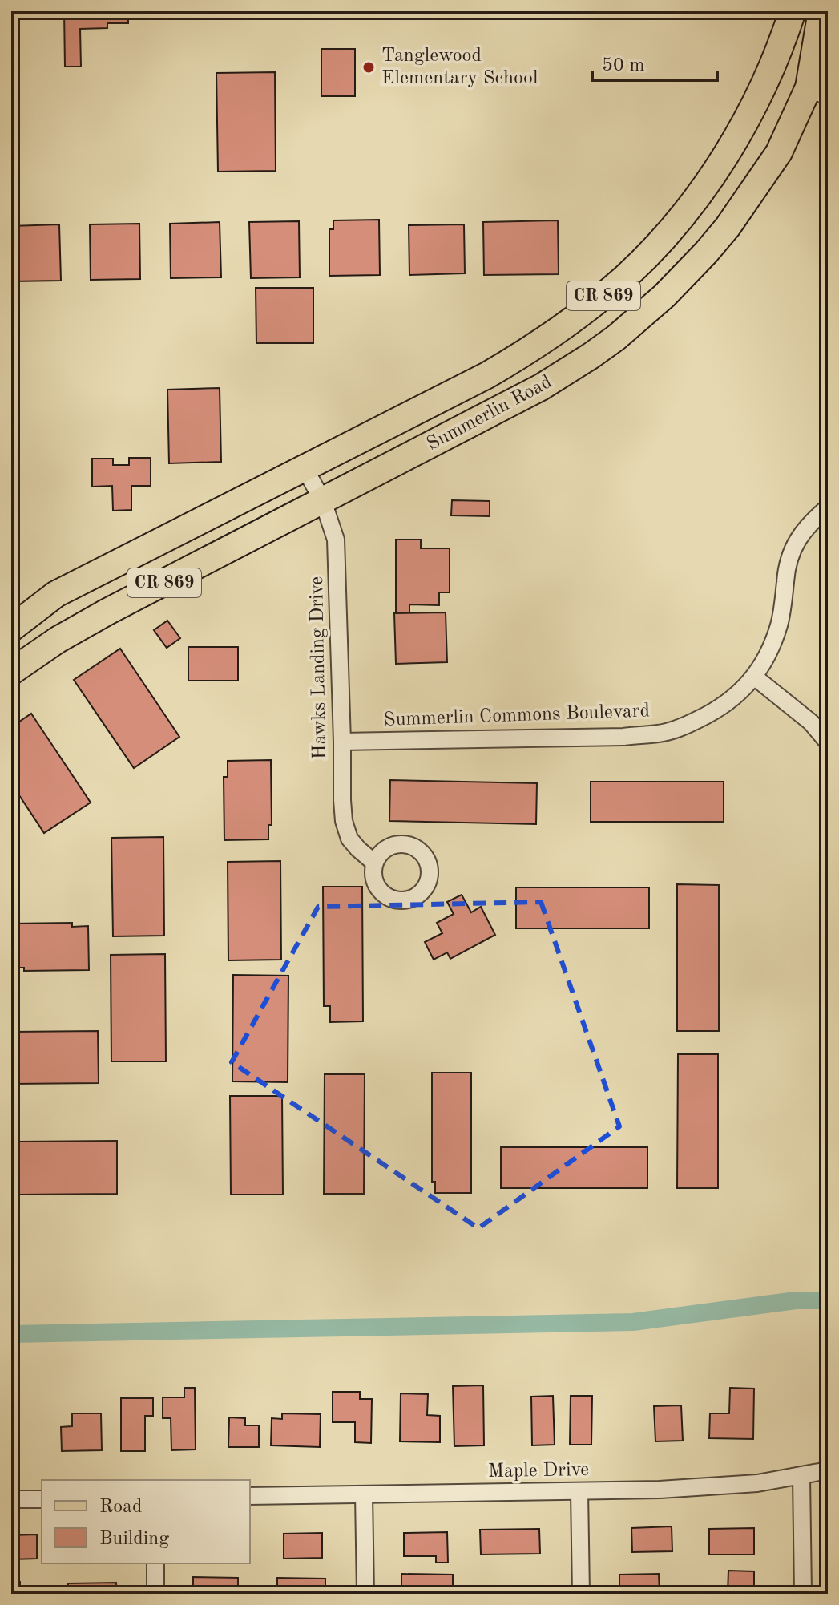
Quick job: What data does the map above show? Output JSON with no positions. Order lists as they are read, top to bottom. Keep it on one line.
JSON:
{"streets":{"main road":["CR 869","Summerlin Road"],"street":["Hawks Landing Drive","Summerlin Commons Boulevard","Maple Drive"]},"crossings":[["Summerlin Road","Hawks Landing Drive"],["Hawks Landing Drive","Summerlin Commons Boulevard"]],"places":["Tanglewood Elementary School"],"legend":["Road","Building"],"scale_bar":"50 m"}
